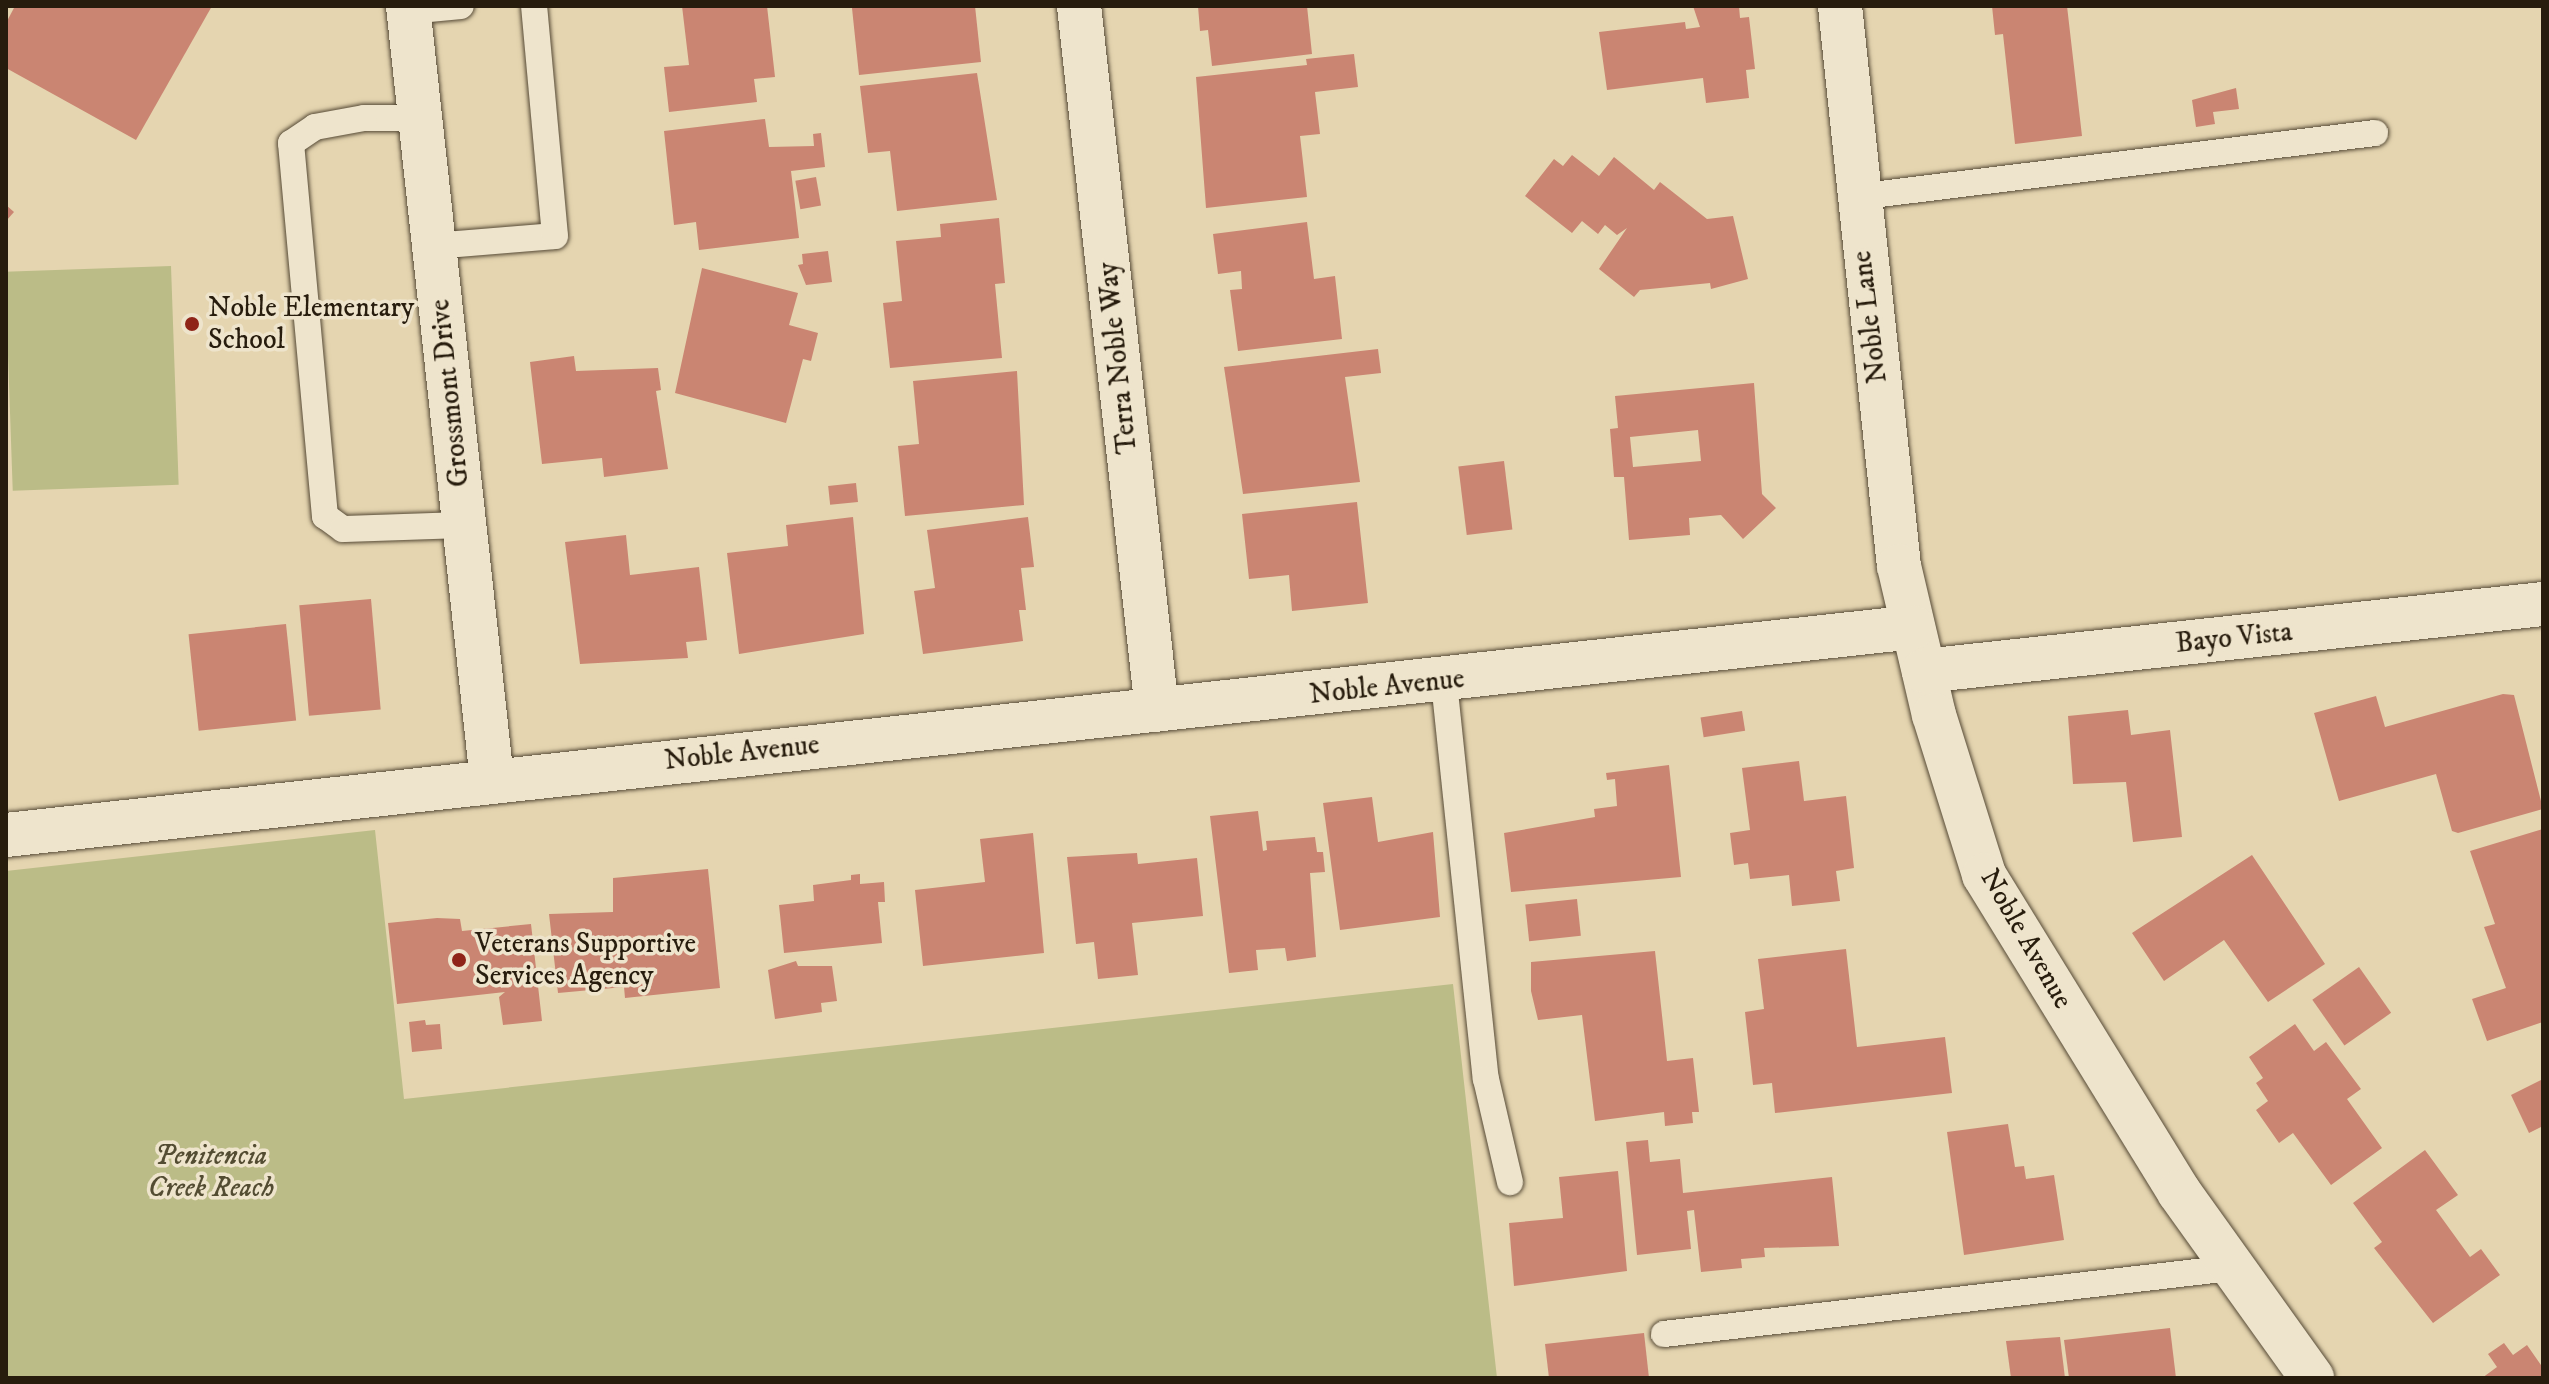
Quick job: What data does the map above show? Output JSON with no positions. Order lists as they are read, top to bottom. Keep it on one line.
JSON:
{"streets":{"street":["Noble Lane","Terra Noble Way","Grossmont Drive","Bayo Vista","Noble Avenue"]},"crossings":[["Noble Lane","Noble Avenue"],["Terra Noble Way","Noble Avenue"],["Grossmont Drive","Noble Avenue"],["Bayo Vista","Noble Avenue"]],"parks":["Penitencia Creek Reach"],"places":["Noble Elementary School","Veterans Supportive Services Agency"]}
